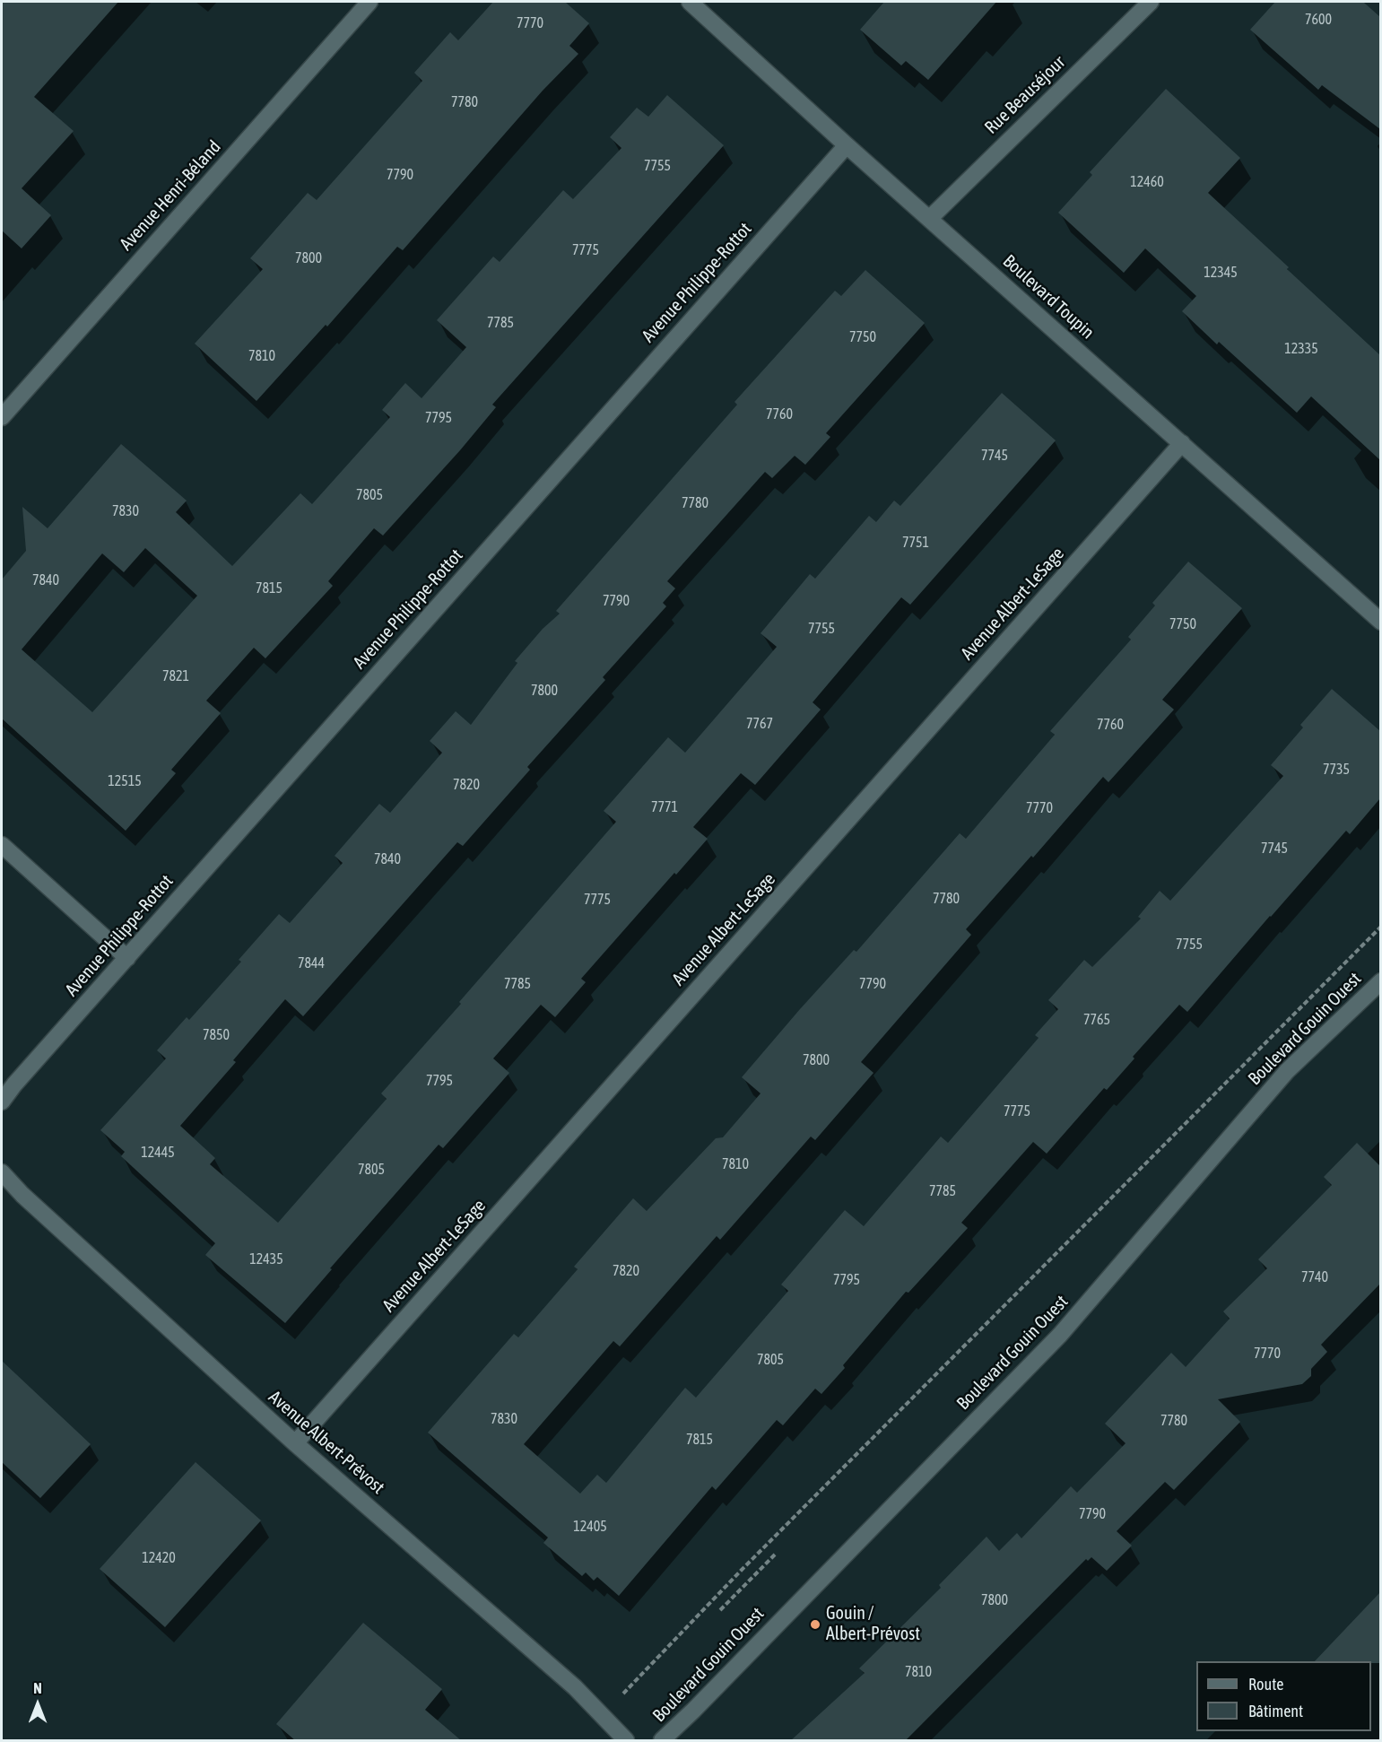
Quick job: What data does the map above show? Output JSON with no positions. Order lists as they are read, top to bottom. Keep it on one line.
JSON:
{"streets":{"street":["Rue Beauséjour","Avenue Henri-Béland","Avenue Philippe-Rottot","Boulevard Toupin","Avenue Albert-LeSage","Boulevard Gouin Ouest","Avenue Albert-Prévost"]},"crossings":[["Rue Beauséjour","Boulevard Toupin"],["Avenue Philippe-Rottot","Boulevard Toupin"],["Boulevard Toupin","Avenue Albert-LeSage"],["Avenue Albert-LeSage","Avenue Albert-Prévost"]],"places":["Gouin / Albert-Prévost"],"house_numbers":["7600","7770","7780","7755","7790","12460","7775","7800","12345","7785","7750","12335","7810","7760","7795","7745","7805","7780","7830","7751","7840","7815","7790","7750","7755","7821","7800","7767","7760","7735","12515","7820","7771","7770","7745","7840","7780","7775","7755","7844","7785","7790","7765","7850","7800","7795","7775","12445","7810","7805","7785","12435","7820","7740","7795","7770","7805","7830","7780","7815","7790","12405","12420","7800","7810"],"legend":["Route","Bâtiment"],"north":"top"}
